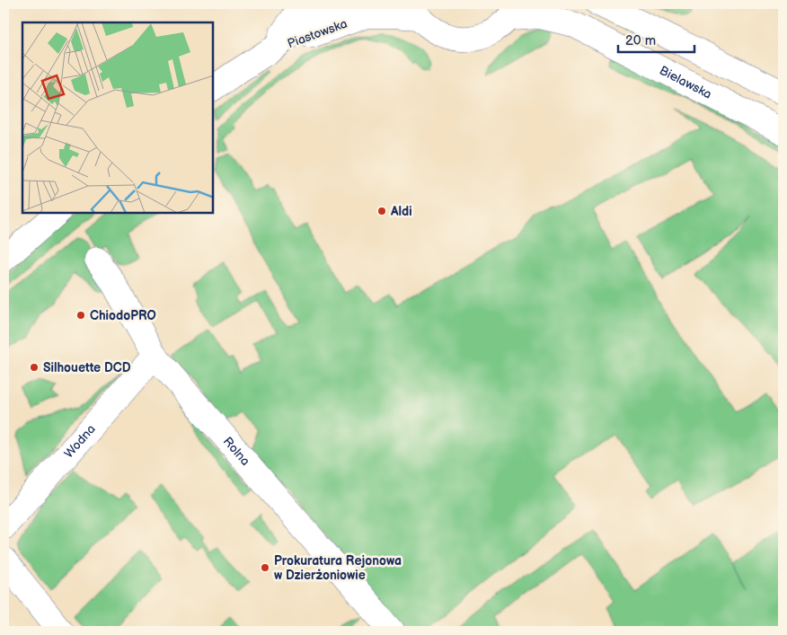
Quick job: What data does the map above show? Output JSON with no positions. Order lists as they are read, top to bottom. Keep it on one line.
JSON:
{"streets":{"street":["Piastowska","Bielawska","Wodna","Rolna"]},"crossings":[["Wodna","Rolna"]],"places":["Aldi","ChiodoPRO","Silhouette DCD","Prokuratura Rejonowa w Dzierżoniowie"],"scale_bar":"20 m"}
